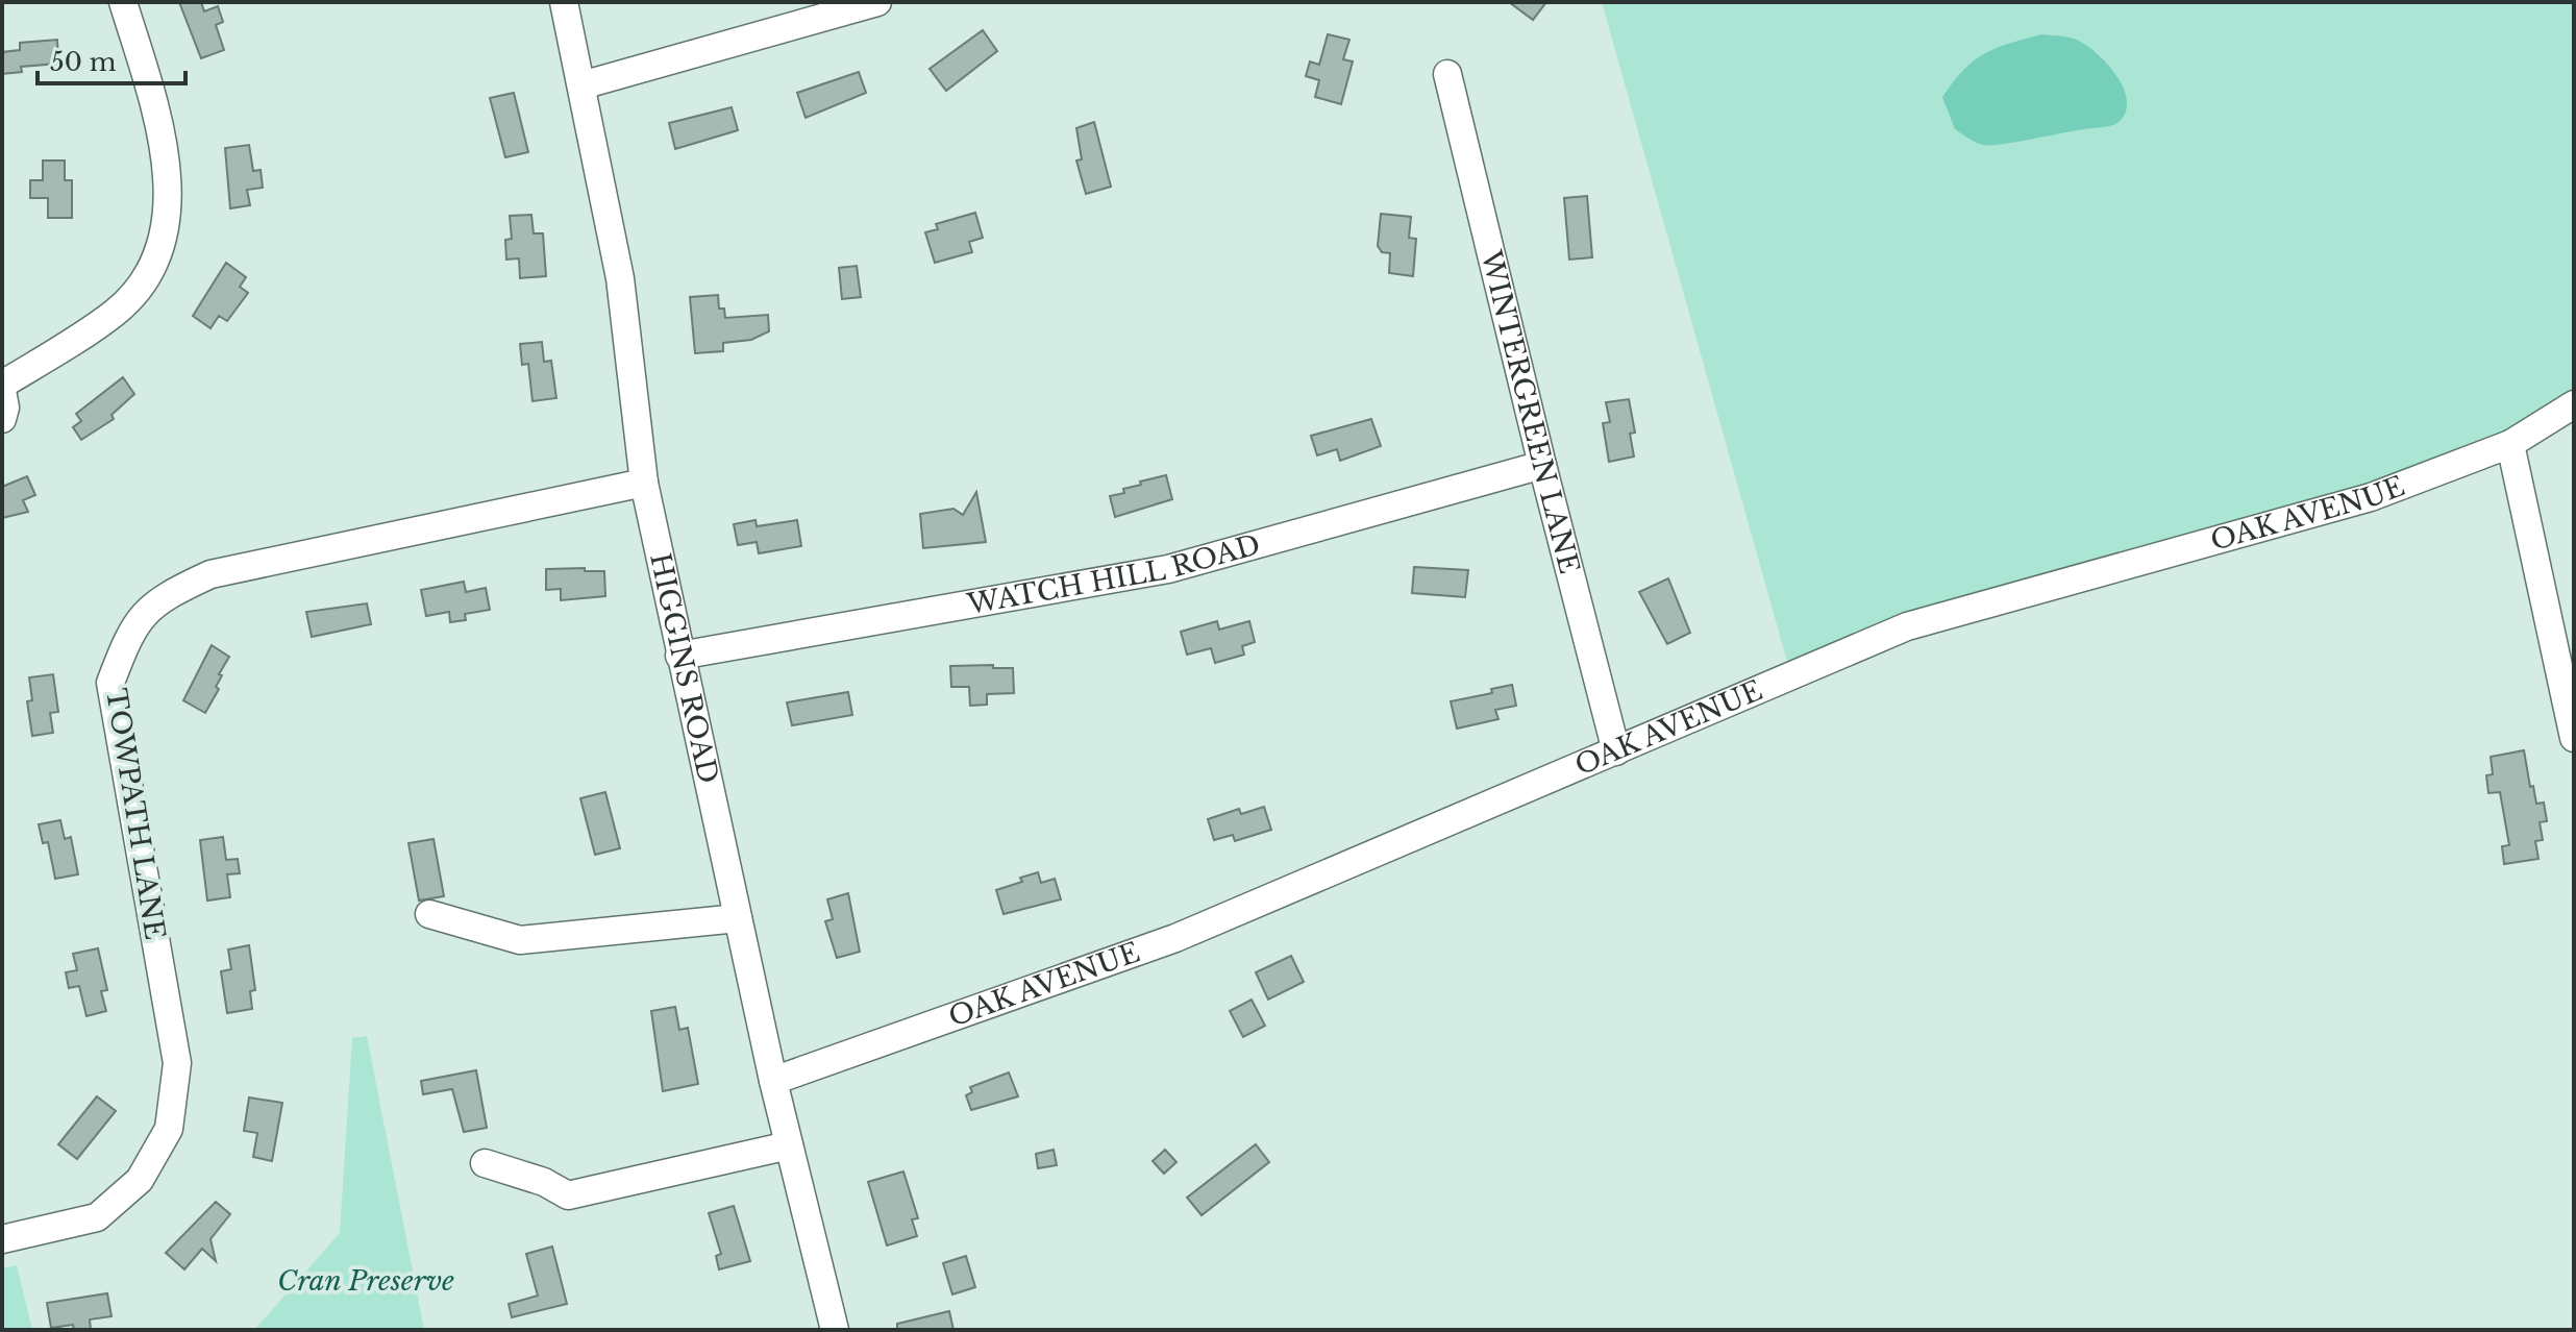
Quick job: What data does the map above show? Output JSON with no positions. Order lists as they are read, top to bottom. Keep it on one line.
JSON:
{"streets":{"street":["WINTERGREEN LANE","OAK AVENUE","WATCH HILL ROAD","HIGGINS ROAD","TOWPATH LANE"]},"crossings":[["WINTERGREEN LANE","OAK AVENUE"],["WINTERGREEN LANE","WATCH HILL ROAD"],["OAK AVENUE","HIGGINS ROAD"],["WATCH HILL ROAD","HIGGINS ROAD"],["HIGGINS ROAD","TOWPATH LANE"]],"parks":["Cran Preserve"],"scale_bar":"50 m"}
